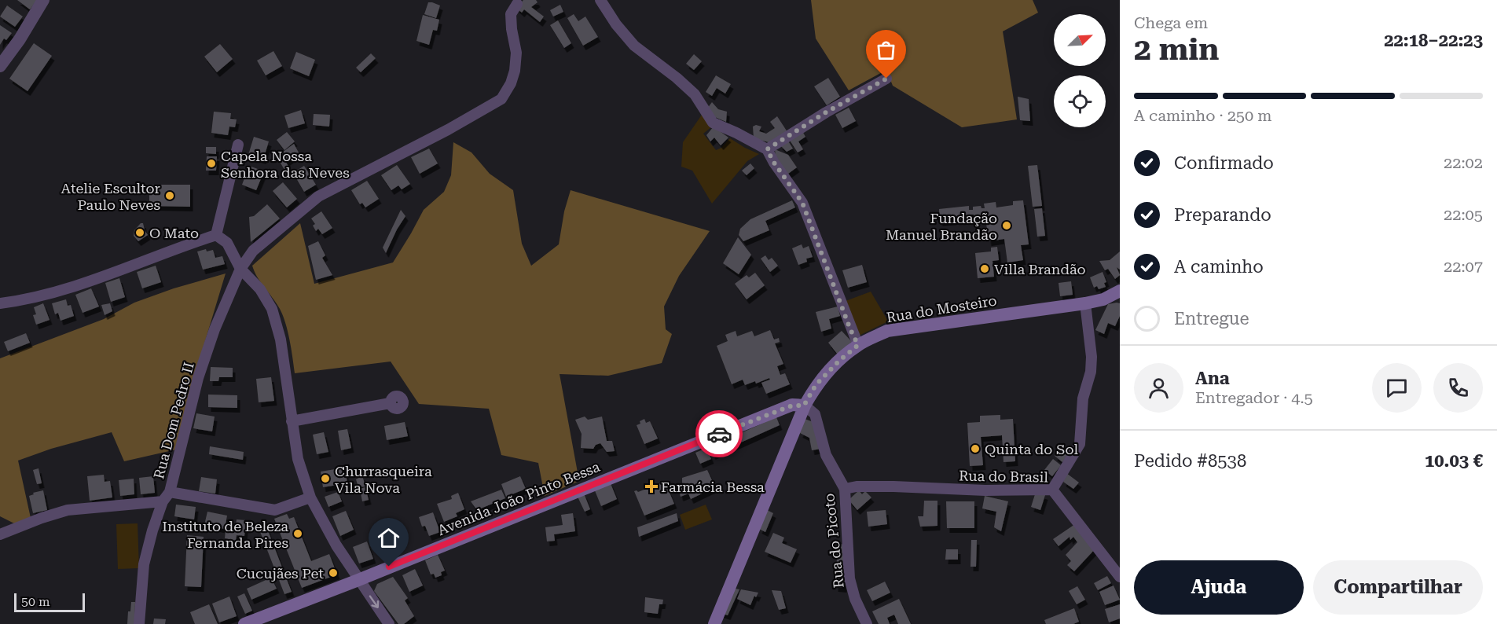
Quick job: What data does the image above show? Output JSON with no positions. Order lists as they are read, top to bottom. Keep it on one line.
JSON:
{"streets":{"main road":["Rua do Mosteiro","Avenida João Pinto Bessa"],"street":["Rua Dom Pedro II","Rua do Brasil","Rua do Picoto"]},"crossings":[["Rua do Mosteiro","Avenida João Pinto Bessa"],["Rua do Mosteiro","Rua do Picoto"],["Rua do Brasil","Rua do Picoto"],["Avenida João Pinto Bessa","Rua do Picoto"]],"places":{"other":["Capela Nossa Senhora das Neves","Atelie Escultor Paulo Neves","Fundação Manuel Brandão","O Mato","Villa Brandão","Quinta do Sol","Churrasqueira Vila Nova","Instituto de Beleza Fernanda Pires","Cucujães Pet"],"health":["Farmácia Bessa"]},"scale_bar":"50 m","north":"top right","page":{"heading":["2 min","Chega em","22:18–22:23"],"panel":["Ana","Entregador · 4.5","Pedido #8538","10.03 €"],"bar":"A caminho · 250 m","list":[["Confirmado","22:02"],["Preparando","22:05"],["A caminho","22:07"],"Entregue"],"buttons":["Ajuda","Compartilhar"],"scale":"50 m"}}
